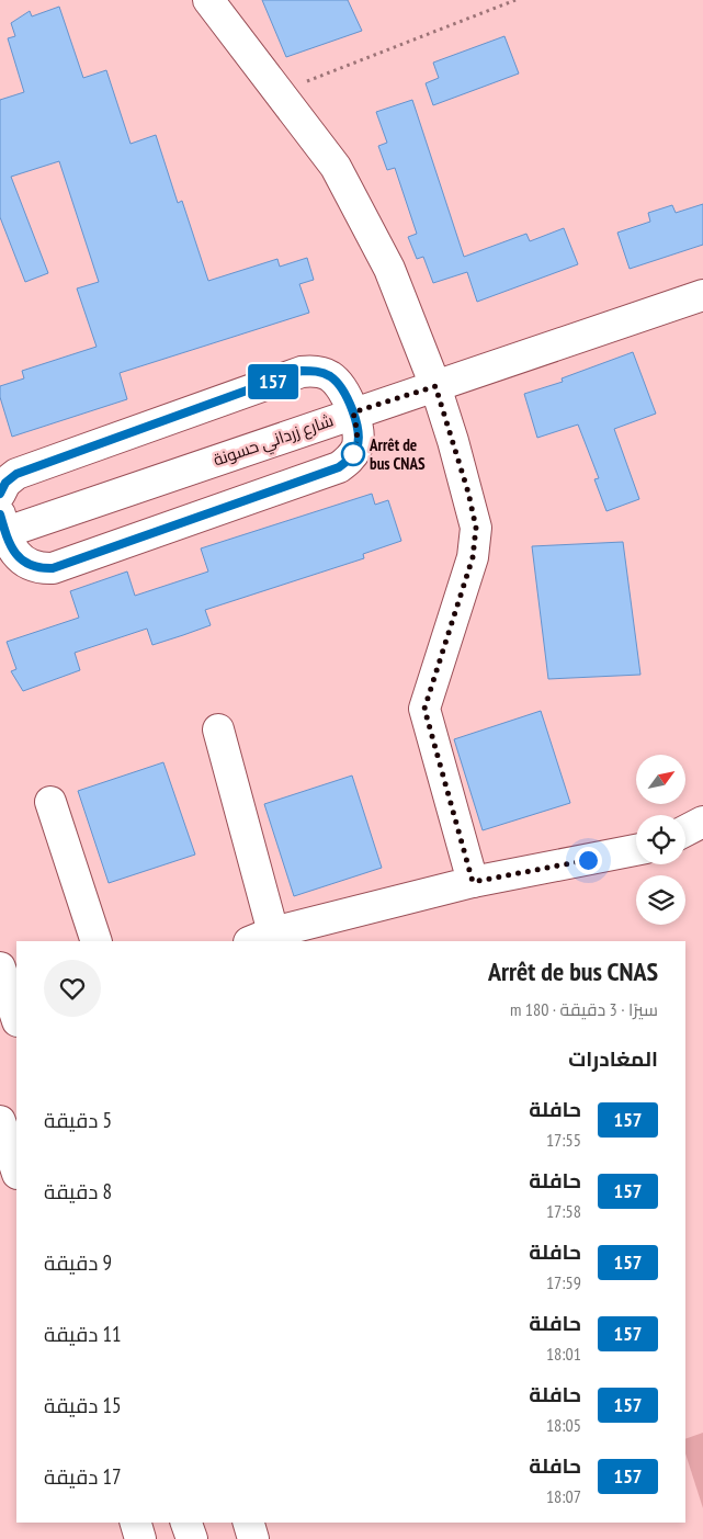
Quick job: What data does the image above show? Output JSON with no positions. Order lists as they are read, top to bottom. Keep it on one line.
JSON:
{"streets":{"main road":["شارع زرداني حسونة"]},"places":["Arrêt de bus CNAS"],"lines":["bus line 157"],"north":"top right","page":{"on_map":"157","heading":[["Arrêt de bus CNAS","سيرًا · 3 دقيقة · 180 m"],"المغادرات"],"list":[{"mark":"157","name":"حافلة","note":"17:55","value":"5 دقيقة"},{"mark":"157","name":"حافلة","note":"17:58","value":"8 دقيقة"},{"mark":"157","name":"حافلة","note":"17:59","value":"9 دقيقة"},{"mark":"157","name":"حافلة","note":"18:01","value":"11 دقيقة"},{"mark":"157","name":"حافلة","note":"18:05","value":"15 دقيقة"},{"mark":"157","name":"حافلة","note":"18:07","value":"17 دقيقة"}]}}
